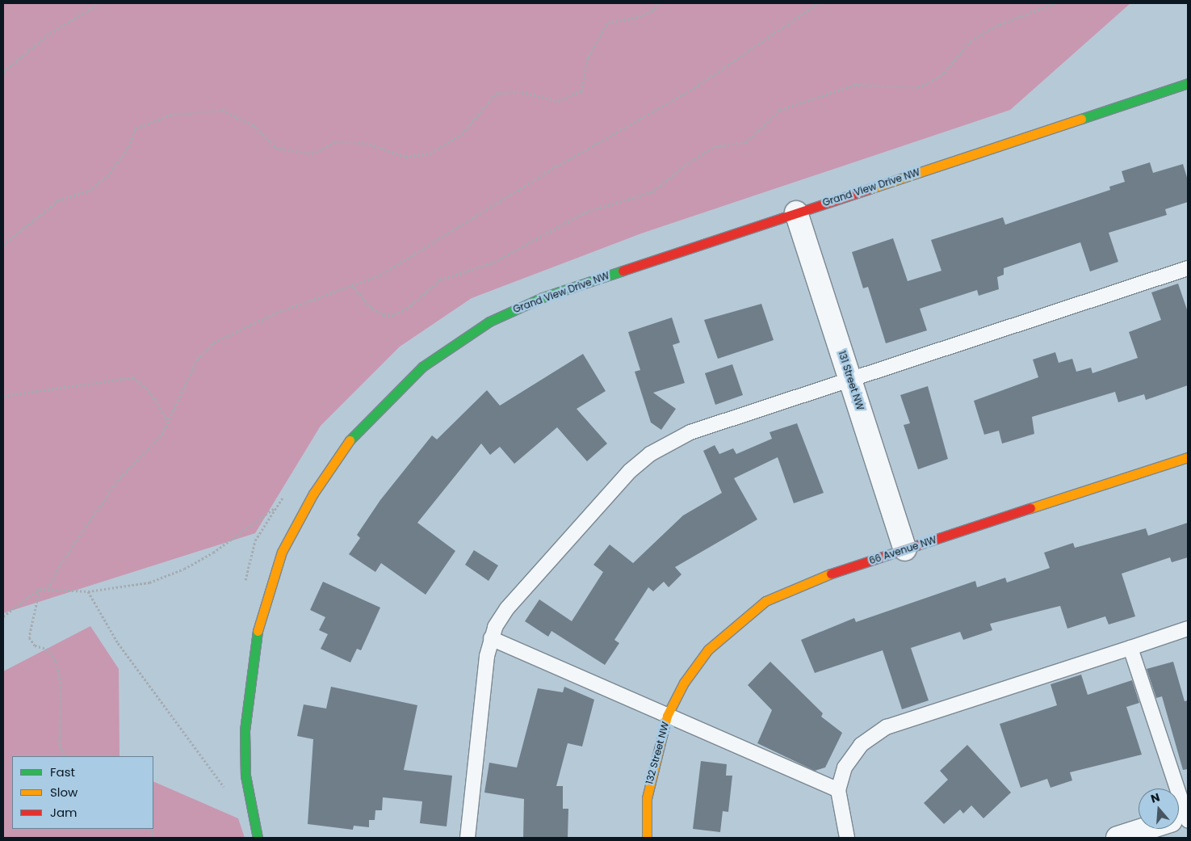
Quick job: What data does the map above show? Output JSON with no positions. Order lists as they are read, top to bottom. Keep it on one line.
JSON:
{"streets":{"street":["Grand View Drive NW","131 Street NW","66 Avenue NW","132 Street NW"]},"crossings":[["Grand View Drive NW","131 Street NW"],["131 Street NW","66 Avenue NW"],["66 Avenue NW","132 Street NW"]],"legend":["Fast","Slow","Jam"],"north":"top"}
